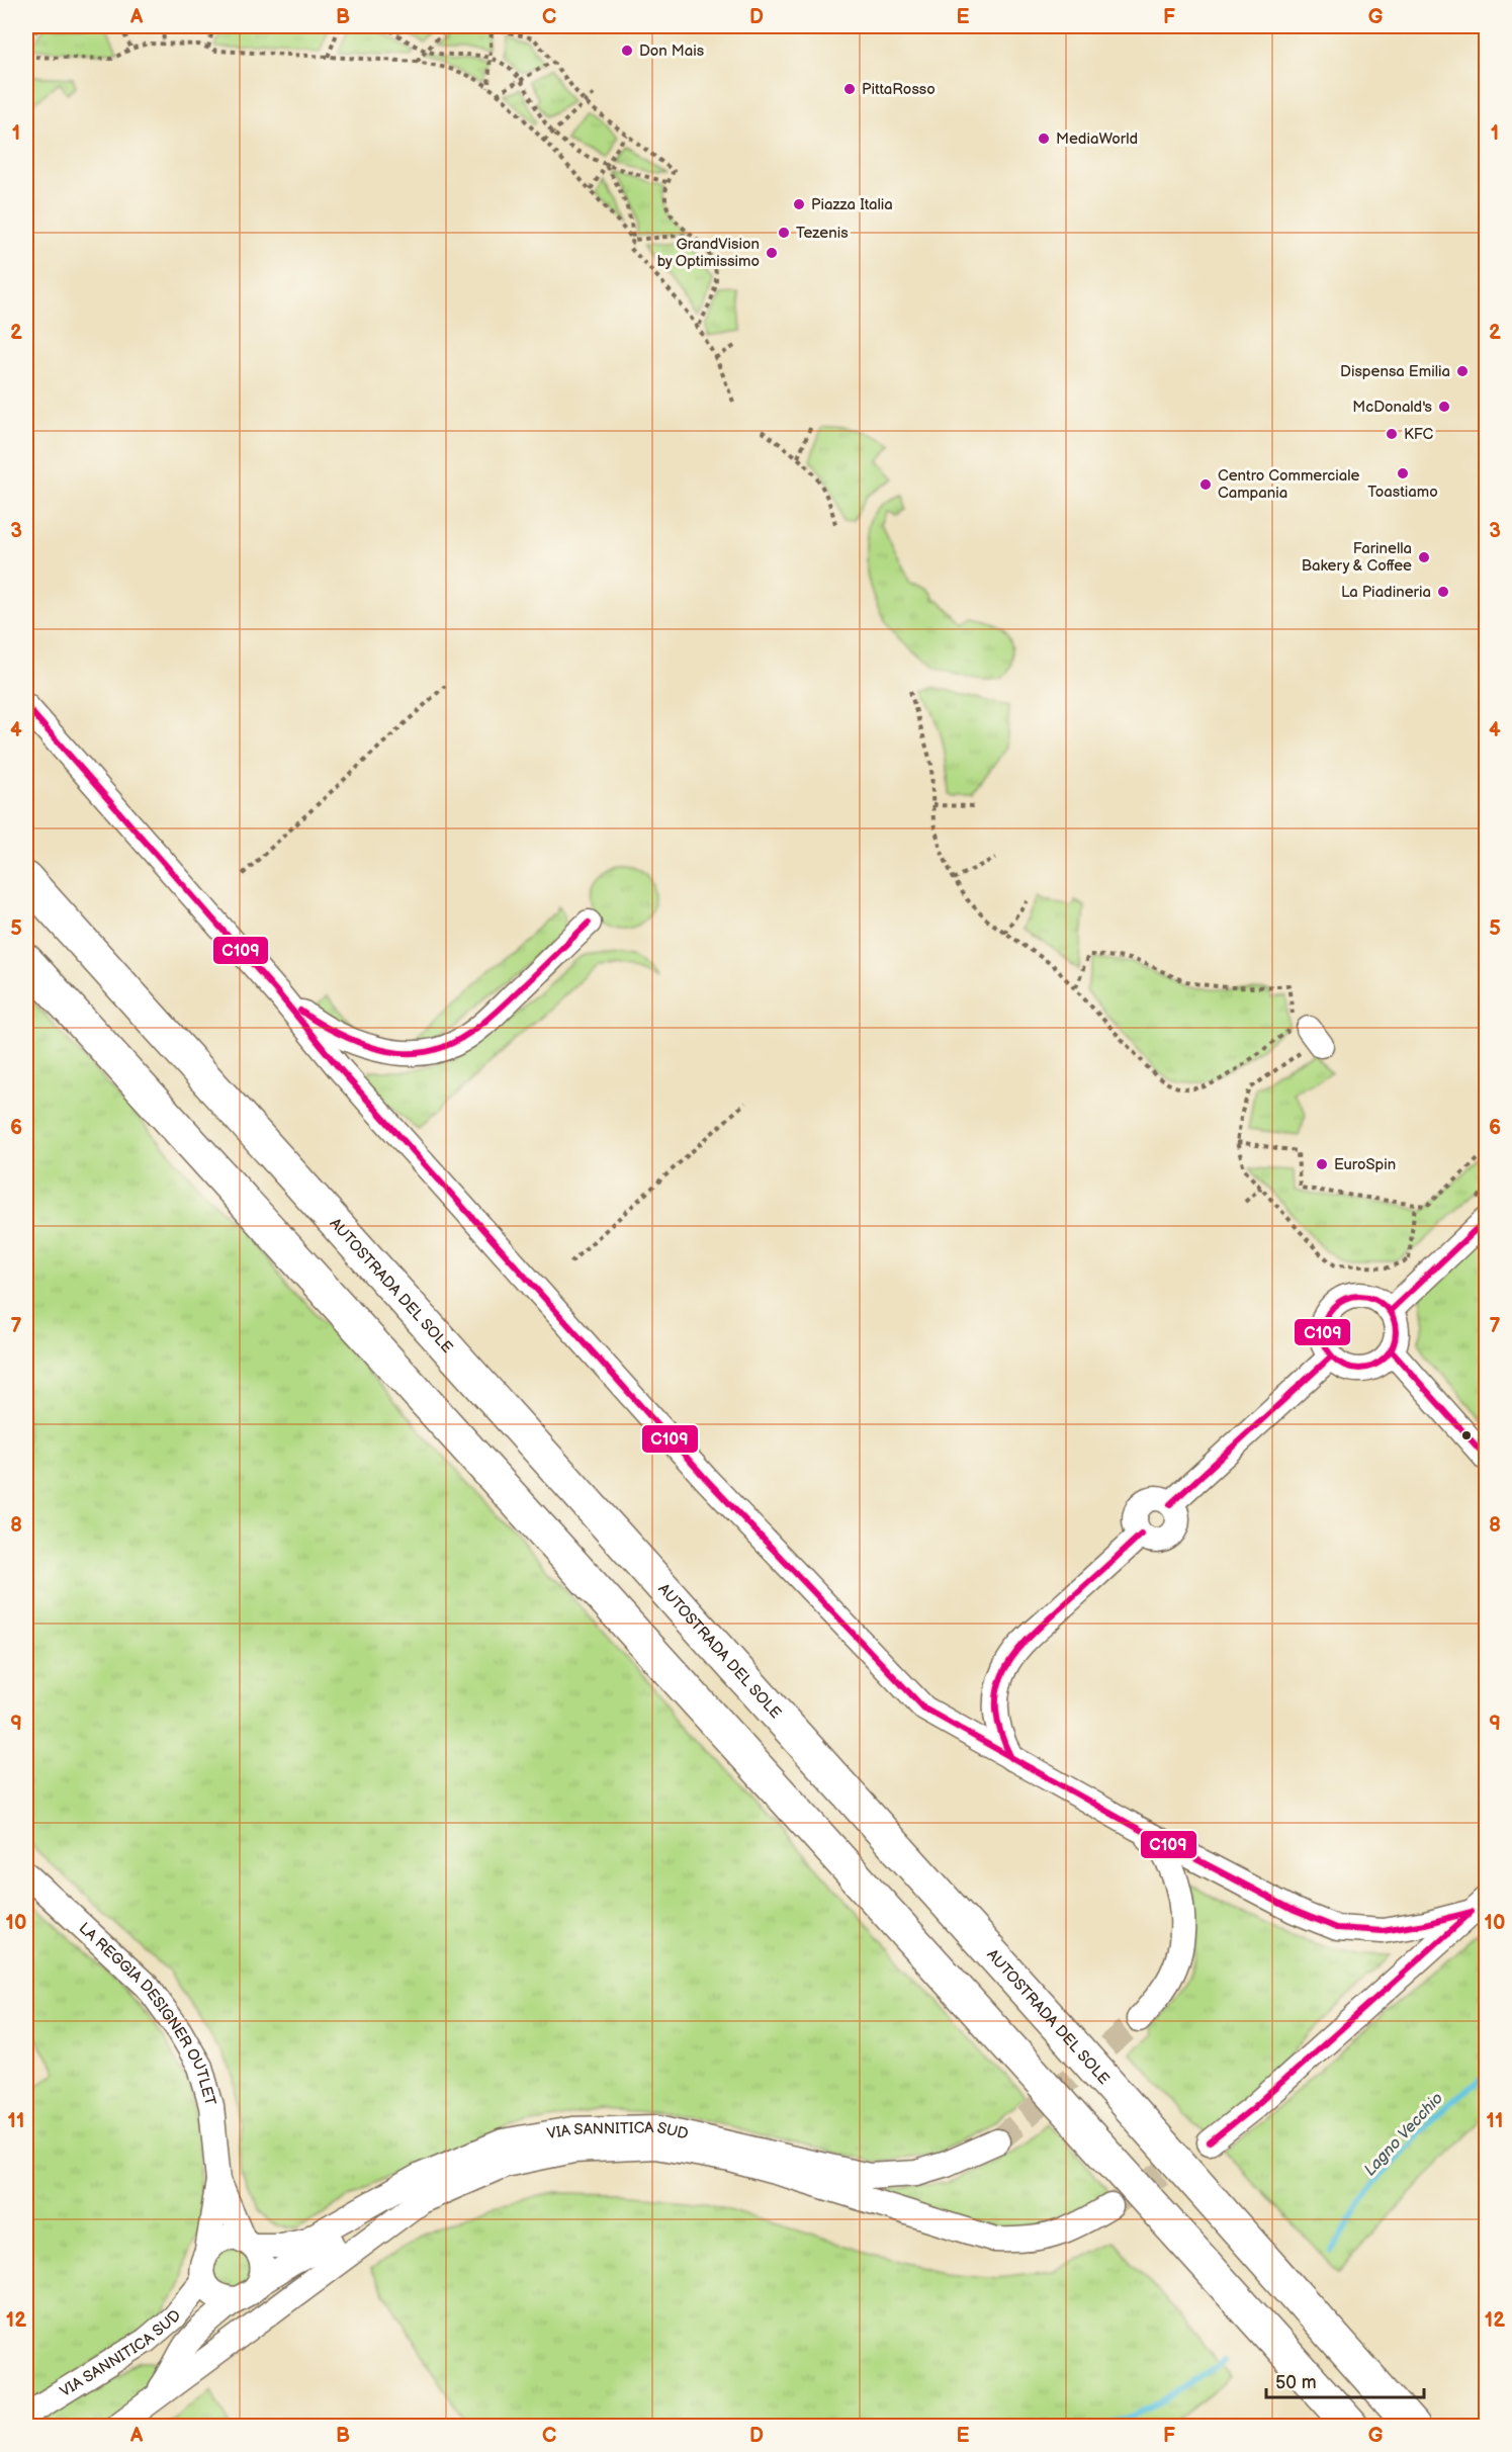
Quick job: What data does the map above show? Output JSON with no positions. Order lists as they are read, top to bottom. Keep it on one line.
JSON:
{"streets":{"highway":["AUTOSTRADA DEL SOLE"],"street":["LA REGGIA DESIGNER OUTLET","VIA SANNITICA SUD"]},"crossings":[["LA REGGIA DESIGNER OUTLET","VIA SANNITICA SUD"]],"water":["Lagno Vecchio"],"places":["Don Mais","PittaRosso","MediaWorld","Piazza Italia","Tezenis","GrandVision by Optimissimo","Dispensa Emilia","McDonald's","KFC","Toastiamo","Centro Commerciale Campania","Farinella Bakery & Coffee","La Piadineria","EuroSpin"],"lines":["transit line C109"],"scale_bar":"50 m","grid":{"columns":["A","B","C","D","E","F","G"],"rows":["1","2","3","4","5","6","7","8","9","10","11","12"]}}
